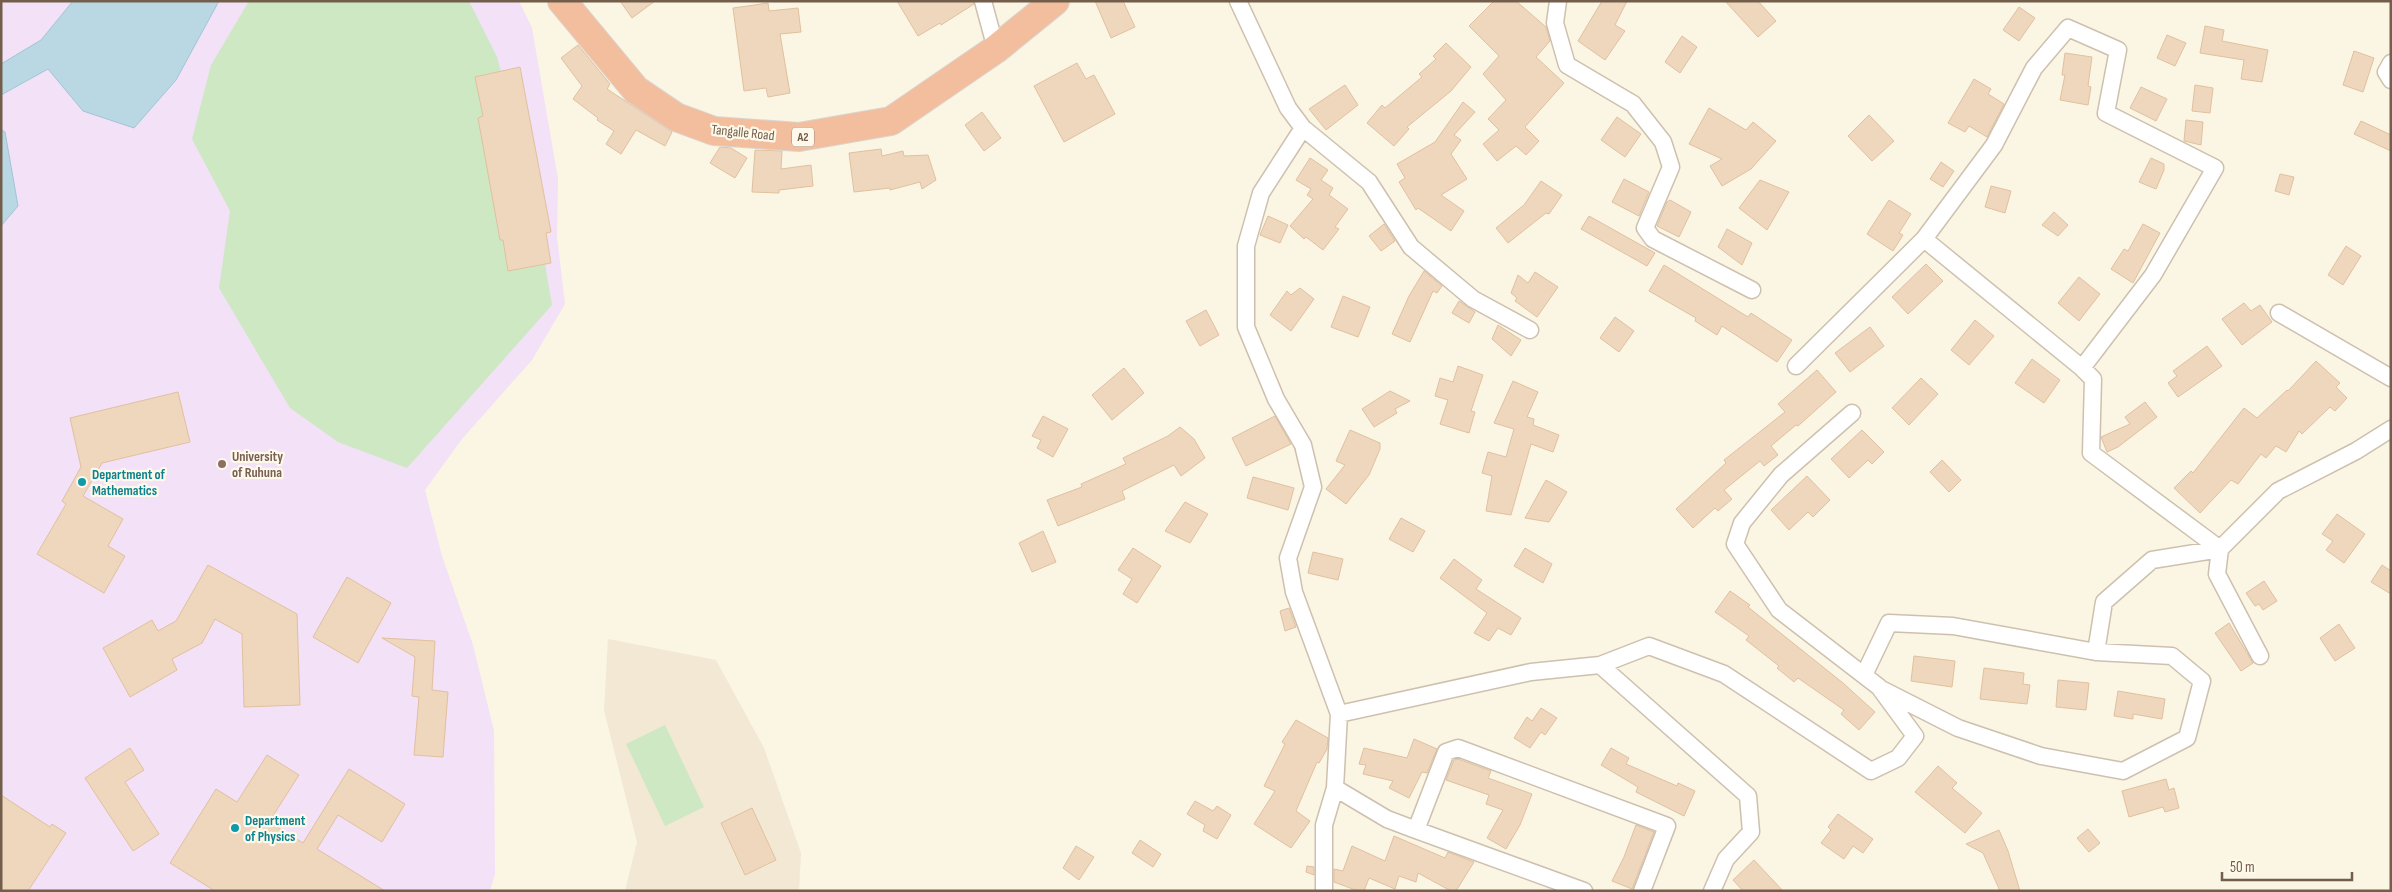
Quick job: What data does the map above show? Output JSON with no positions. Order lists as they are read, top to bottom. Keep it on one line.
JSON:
{"streets":{"highway":["Tangalle Road","A2"]},"places":["University of Ruhuna","Department of Mathematics","Department of Physics"],"scale_bar":"50 m"}
